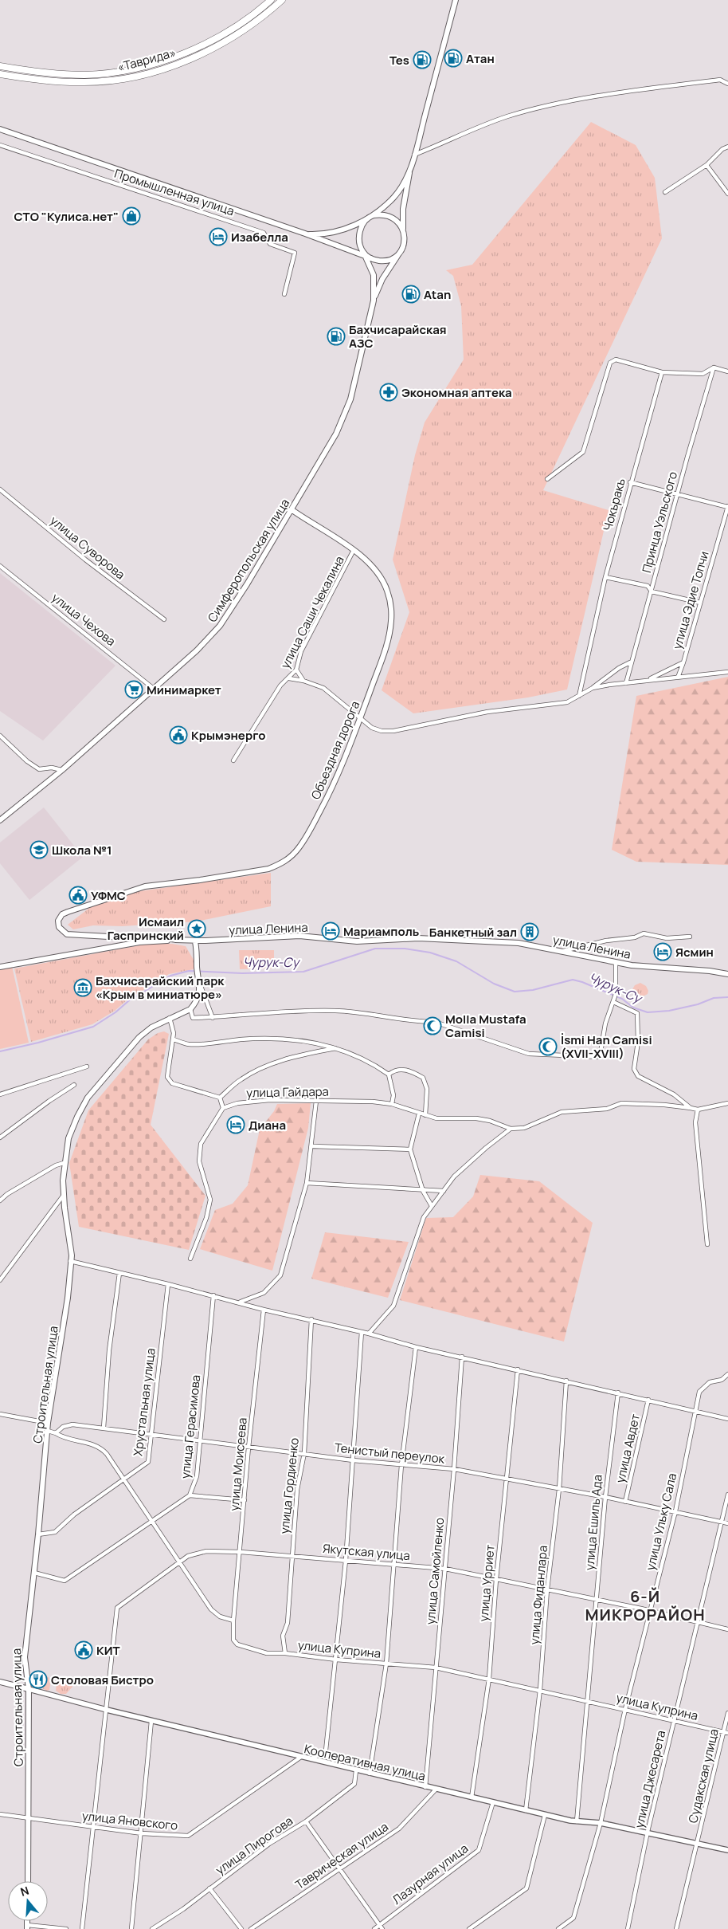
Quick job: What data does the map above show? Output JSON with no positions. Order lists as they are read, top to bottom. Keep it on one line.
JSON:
{"streets":{"highway":["«Таврида»"],"main road":["Симферопольская улица","Объездная дорога","улица Ленина","Строительная улица","Кооперативная улица"],"street":["Промышленная улица","Чокъракъ","Принца Уэльского","улица Суворова","улица Эдие Топчи","улица Саши Чекалина","улица Чехова","улица Гайдара","Хрустальная улица","улица Герасимова","улица Авдет","Тенистый переулок","улица Моисеева","улица Гордиенко","улица Ульку Сала","улица Ешиль Ада","Якутская улица","улица Самойленко","улица Урриет","улица Фиданлара","улица Куприна","Судакская улица","улица Джесарета","улица Яновского","улица Пирогова","Таврическая улица","Лазурная улица"]},"crossings":[["Симферопольская улица","улица Чехова"],["Симферопольская улица","Объездная дорога"],["улица Саши Чекалина","Объездная дорога"],["Объездная дорога","улица Ленина"],["Строительная улица","Хрустальная улица"],["Строительная улица","улица Герасимова"],["Строительная улица","Кооперативная улица"],["Строительная улица","улица Яновского"],["Хрустальная улица","Тенистый переулок"],["улица Герасимова","Тенистый переулок"],["улица Авдет","Тенистый переулок"],["Тенистый переулок","улица Моисеева"],["Тенистый переулок","улица Гордиенко"],["Тенистый переулок","улица Ульку Сала"],["Тенистый переулок","улица Ешиль Ада"],["Тенистый переулок","улица Самойленко"],["Тенистый переулок","улица Урриет"],["Тенистый переулок","улица Фиданлара"],["Тенистый переулок","улица Джесарета"],["улица Моисеева","Якутская улица"],["улица Моисеева","улица Куприна"],["улица Гордиенко","Якутская улица"],["улица Гордиенко","улица Куприна"],["улица Ульку Сала","Якутская улица"],["улица Ульку Сала","улица Куприна"],["улица Ульку Сала","Кооперативная улица"],["улица Ешиль Ада","Якутская улица"],["улица Ешиль Ада","улица Куприна"],["улица Ешиль Ада","Кооперативная улица"],["Якутская улица","улица Самойленко"],["Якутская улица","улица Урриет"],["Якутская улица","улица Фиданлара"],["Якутская улица","Кооперативная улица"],["Якутская улица","улица Джесарета"],["Якутская улица","улица Яновского"],["улица Самойленко","улица Куприна"],["улица Самойленко","Кооперативная улица"],["улица Урриет","улица Куприна"],["улица Урриет","Кооперативная улица"],["улица Фиданлара","улица Куприна"],["улица Фиданлара","Кооперативная улица"],["улица Куприна","Судакская улица"],["улица Куприна","улица Джесарета"],["Кооперативная улица","Судакская улица"],["Кооперативная улица","улица Джесарета"],["Кооперативная улица","улица Яновского"],["Кооперативная улица","улица Пирогова"],["Кооперативная улица","Таврическая улица"],["Кооперативная улица","Лазурная улица"]],"districts":["6-Й МИКРОРАЙОН"],"water":["Чурук-Су"],"places":{"fuel station":["Атан","Tes","Atan","Бахчисарайская АЗС"],"shop":["СТО \"Кулиса.нет\""],"hotel":["Изабелла","Мариамполь","Ясмин","Диана"],"pharmacy":["Экономная аптека"],"supermarket":["Минимаркет"],"public building":["Крымэнерго","УФМС","КИТ"],"school or university":["Школа №1"],"place":["Исмаил Гаспринский"],"building":["Банкетный зал"],"museum":["Бахчисарайский парк «Крым в миниатюре»"],"mosque":["Molla Mustafa Camisi","İsmi Han Camisi (XVII-XVIII)"],"restaurant":["Столовая Бистро"]},"north":"top"}
